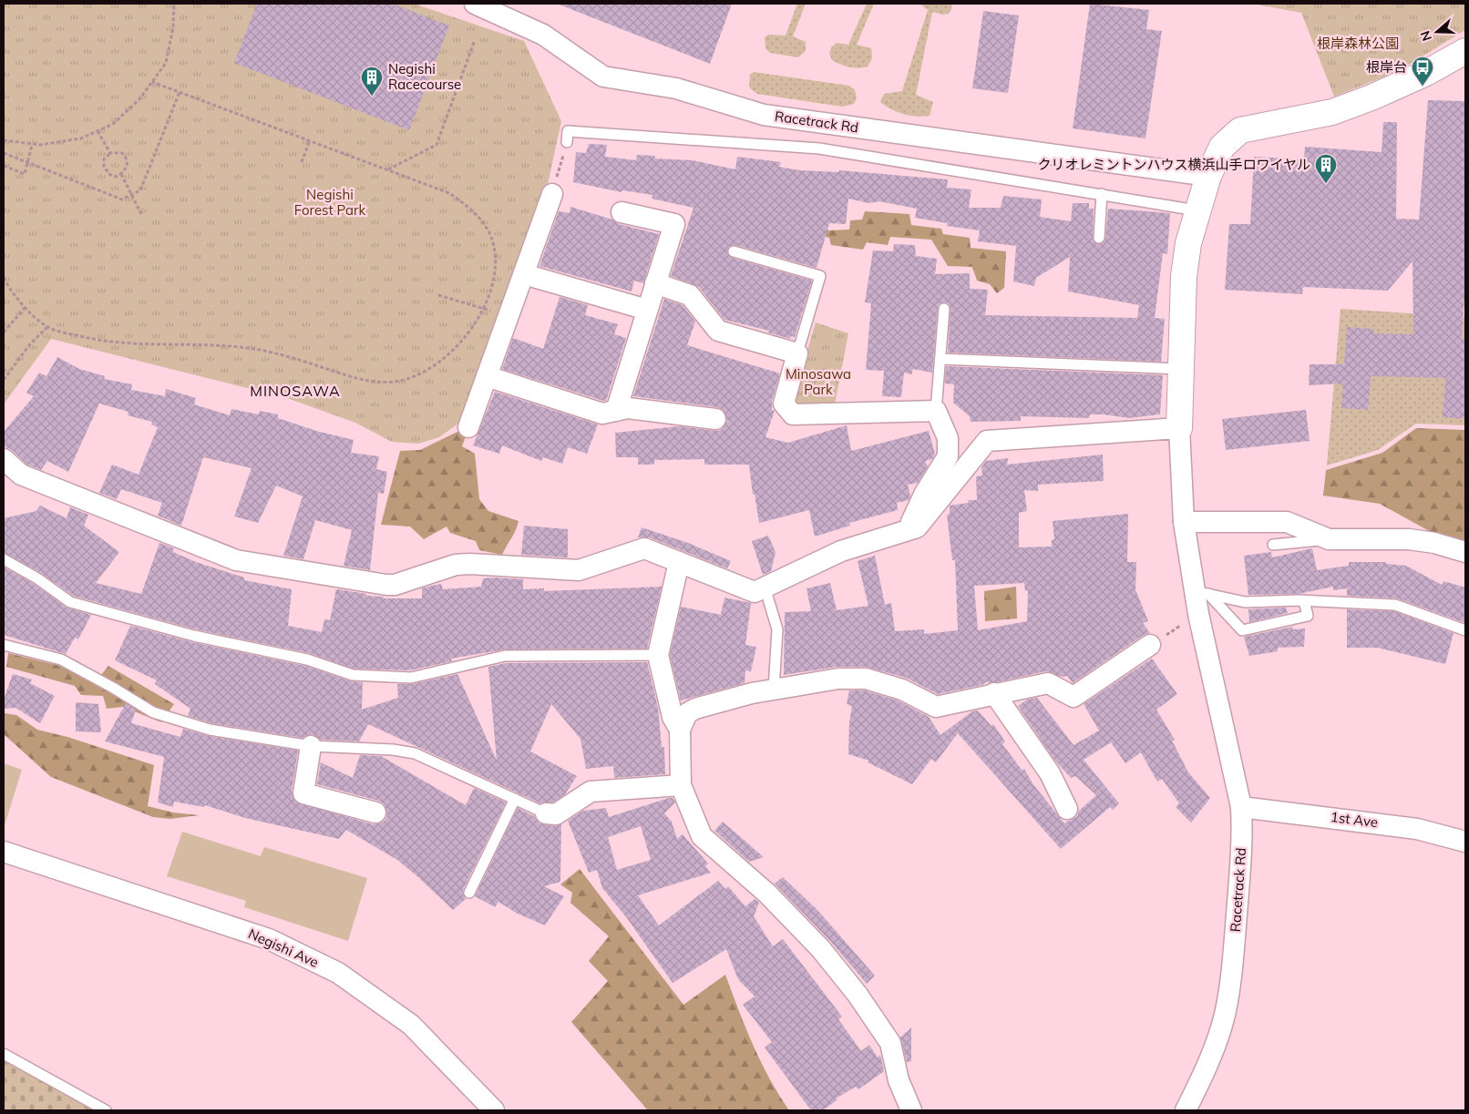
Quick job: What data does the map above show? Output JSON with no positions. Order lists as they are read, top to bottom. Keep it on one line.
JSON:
{"streets":{"street":["Racetrack Rd","1st Ave","Negishi Ave"]},"crossings":[["Racetrack Rd","1st Ave"]],"districts":["MINOSAWA"],"parks":["根岸森林公園","Negishi Forest Park","Minosawa Park"],"places":{"bus stop":["根岸台"],"building":["Negishi Racecourse","クリオレミントンハウス横浜山手ロワイヤル"]},"north":"left"}
